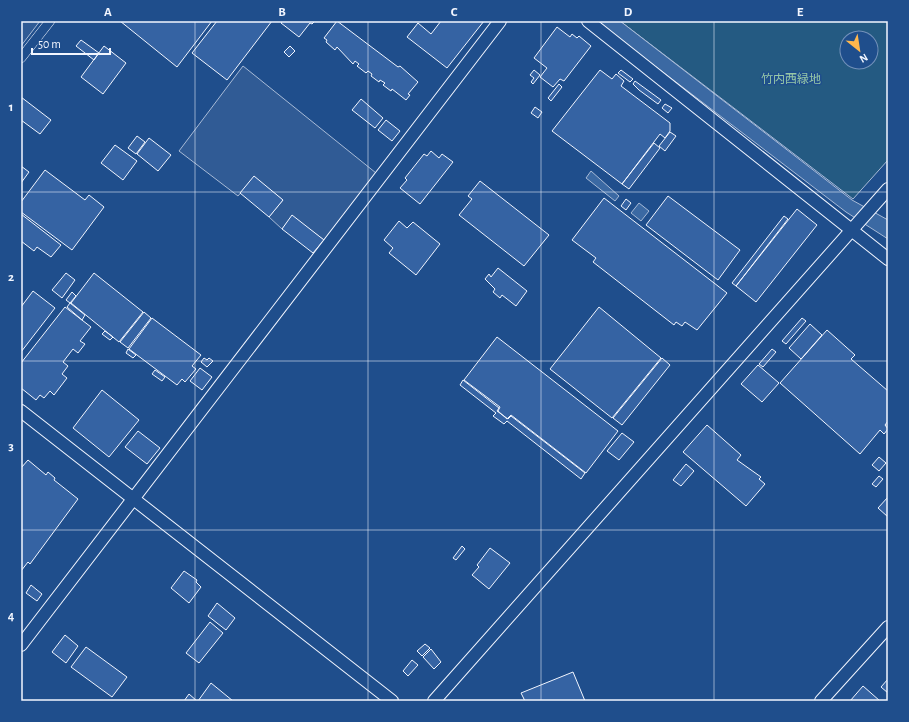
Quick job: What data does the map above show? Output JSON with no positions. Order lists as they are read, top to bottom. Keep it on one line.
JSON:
{"parks":["竹内西緑地"],"scale_bar":"50 m","north":"bottom right","grid":{"columns":["A","B","C","D","E"],"rows":["1","2","3","4"]}}
